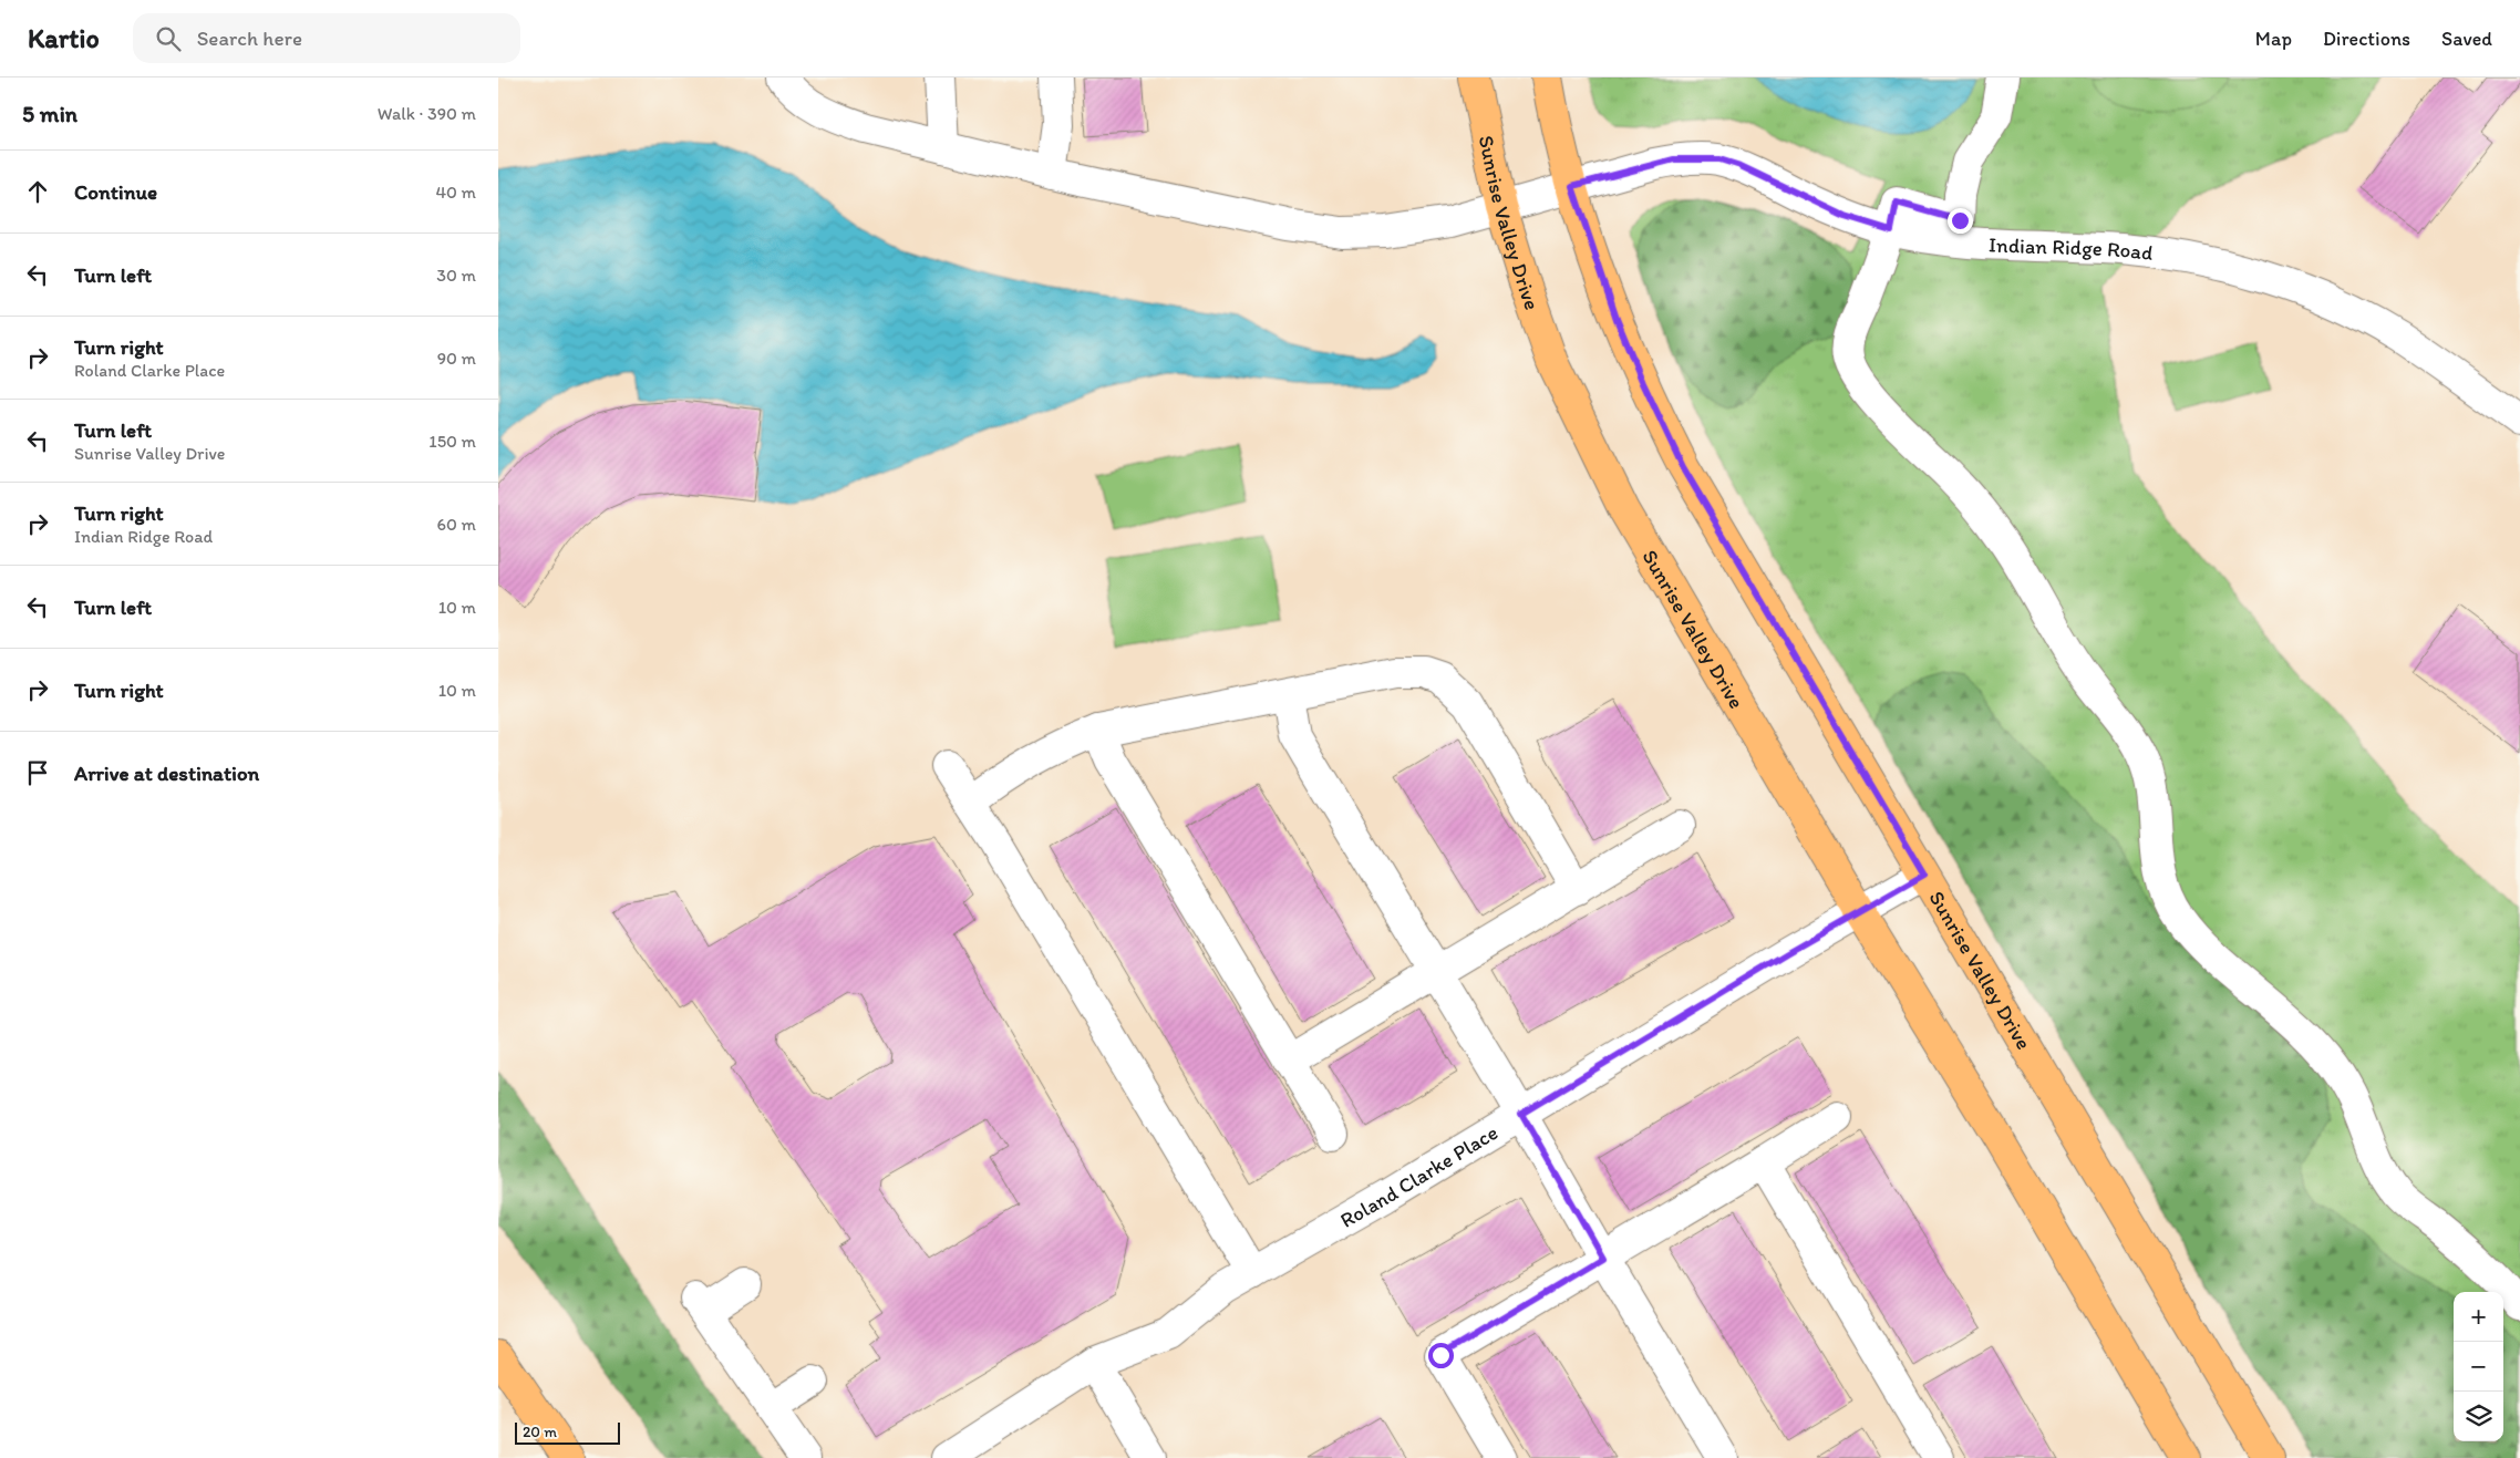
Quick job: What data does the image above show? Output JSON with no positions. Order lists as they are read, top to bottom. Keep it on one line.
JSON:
{"streets":{"main road":["Sunrise Valley Drive"],"street":["Indian Ridge Road","Roland Clarke Place"]},"crossings":[["Sunrise Valley Drive","Indian Ridge Road"],["Sunrise Valley Drive","Roland Clarke Place"]],"scale_bar":"20 m","page":{"header":"Kartio","search":"Search here","nav":["Map","Directions","Saved"],"heading":["5 min","Walk · 390 m"],"list":[["Continue","40 m"],["Turn left","30 m"],["Turn right","Roland Clarke Place","90 m"],["Turn left","Sunrise Valley Drive","150 m"],["Turn right","Indian Ridge Road","60 m"],["Turn left","10 m"],["Turn right","10 m"],"Arrive at destination"],"map_buttons":["+","−"],"scale":"20 m"}}
